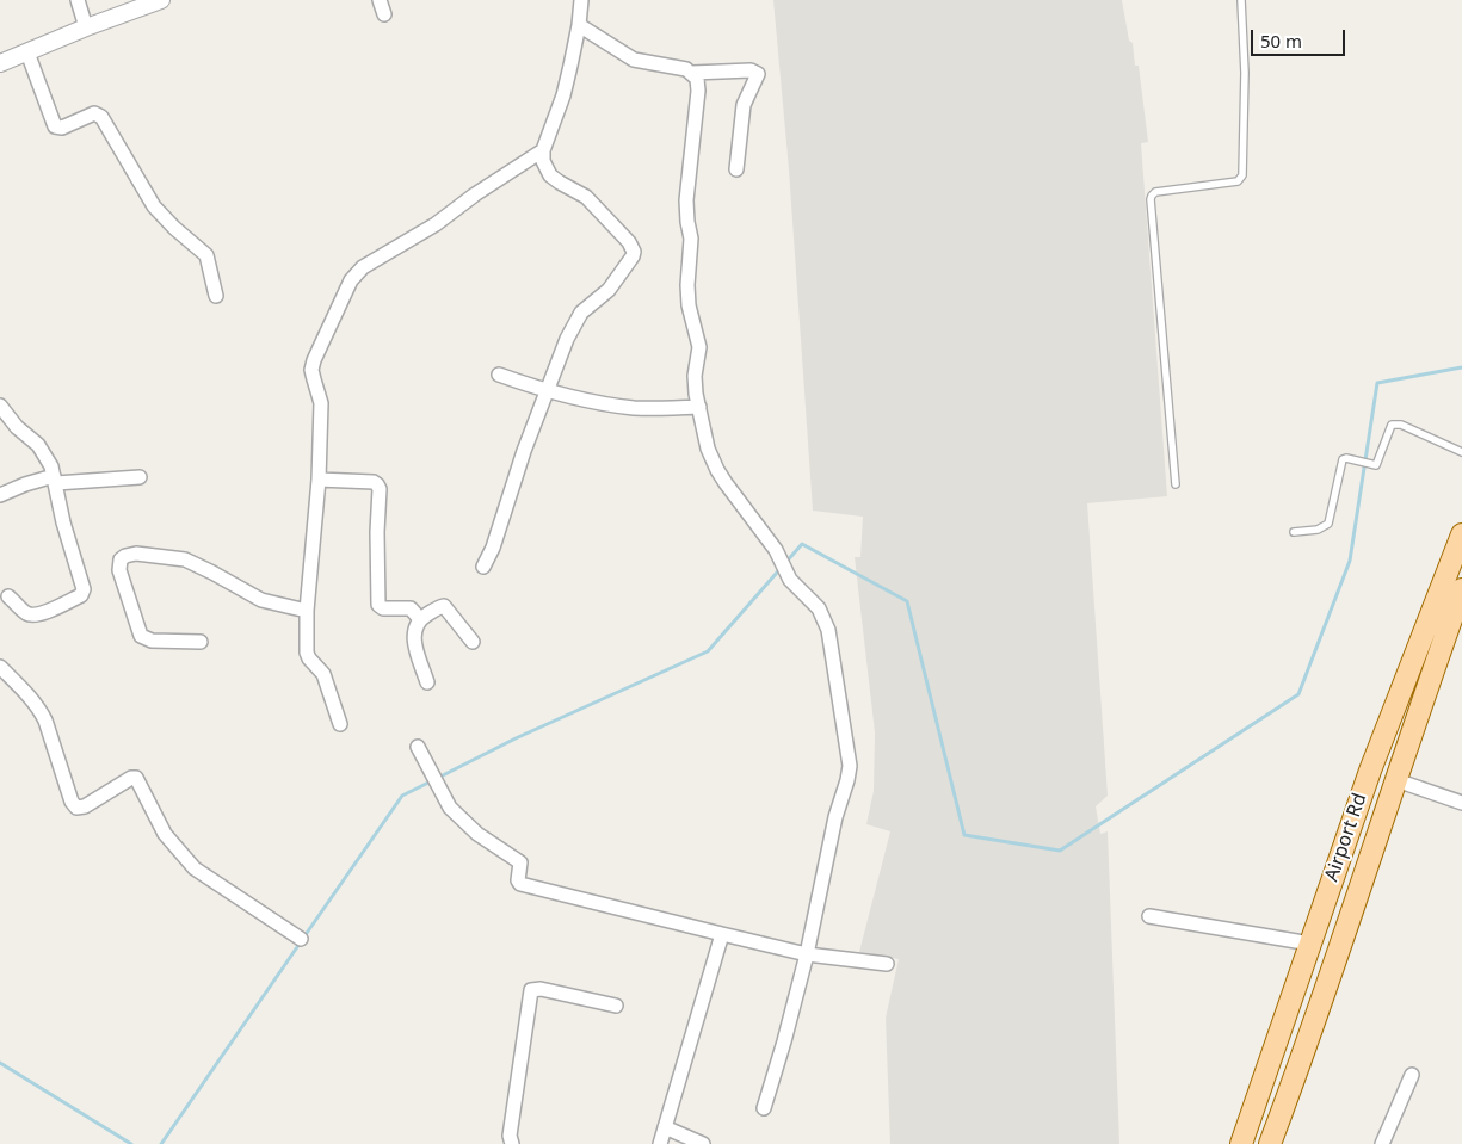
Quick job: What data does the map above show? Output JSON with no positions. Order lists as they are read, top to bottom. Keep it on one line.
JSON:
{"streets":{"main road":["Airport Rd"]},"scale_bar":"50 m"}
